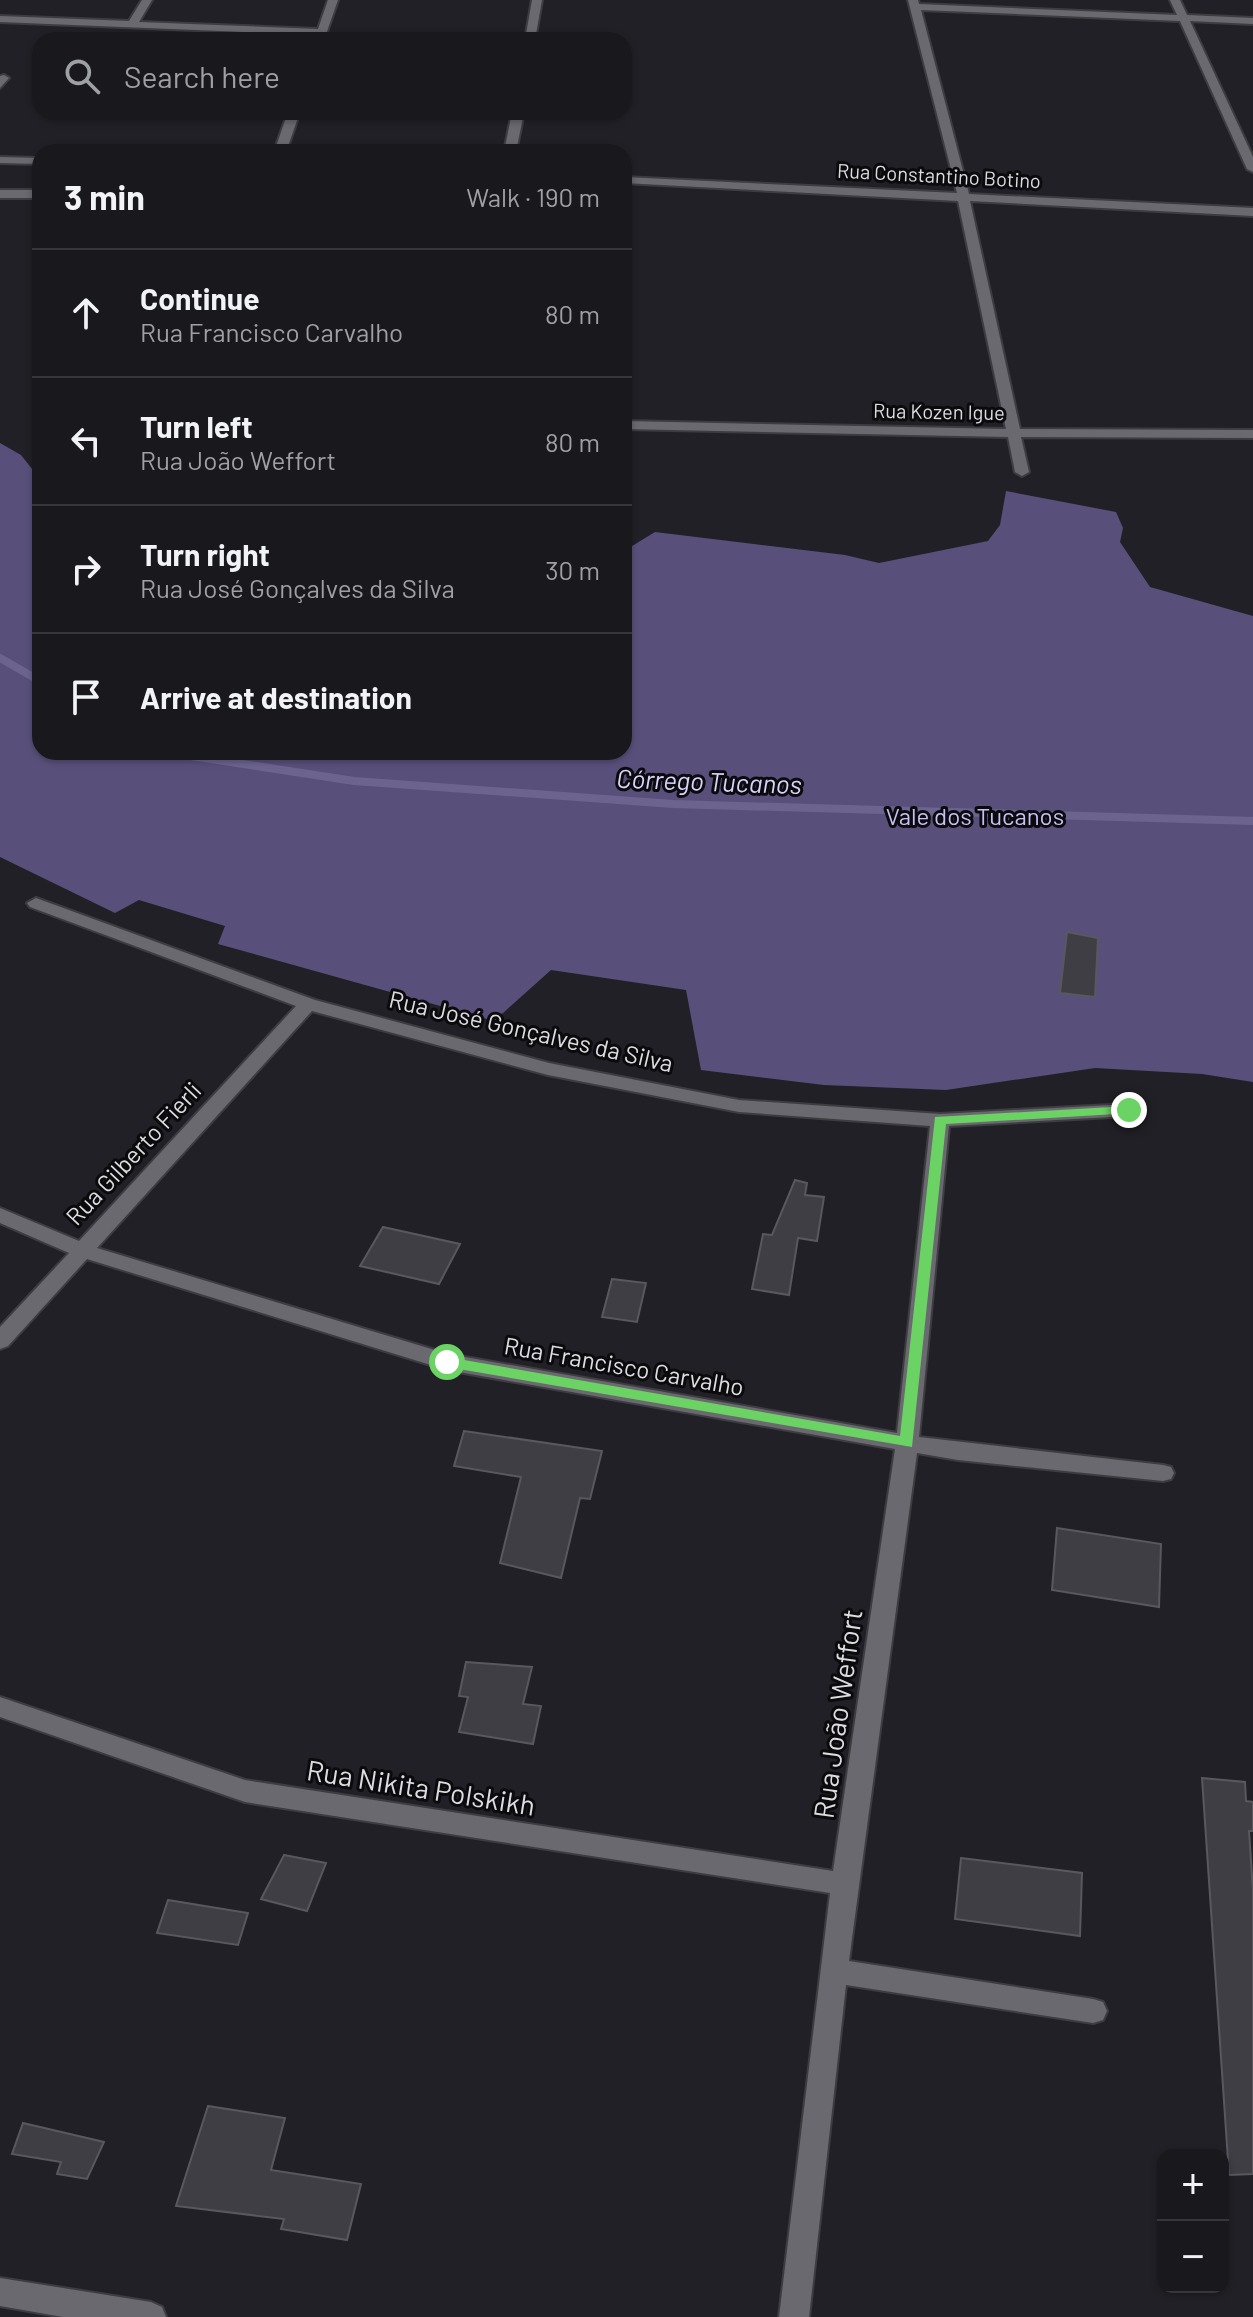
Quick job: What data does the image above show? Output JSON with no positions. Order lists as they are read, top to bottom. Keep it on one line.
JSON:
{"streets":{"street":["Rua Constantino Botino","Rua Kozen Igue","Rua José Gonçalves da Silva","Rua Gilberto Fierli","Rua Francisco Carvalho","Rua João Weffort","Rua Nikita Polskikh"]},"crossings":[["Rua José Gonçalves da Silva","Rua Gilberto Fierli"],["Rua José Gonçalves da Silva","Rua João Weffort"],["Rua Gilberto Fierli","Rua Francisco Carvalho"],["Rua Francisco Carvalho","Rua João Weffort"],["Rua João Weffort","Rua Nikita Polskikh"]],"water":["Córrego Tucanos"],"parks":["Vale dos Tucanos"],"page":{"search":"Search here","heading":["3 min","Walk · 190 m"],"list":[["Continue","Rua Francisco Carvalho","80 m"],["Turn left","Rua João Weffort","80 m"],["Turn right","Rua José Gonçalves da Silva","30 m"],"Arrive at destination"],"map_buttons":["+","−"]}}
